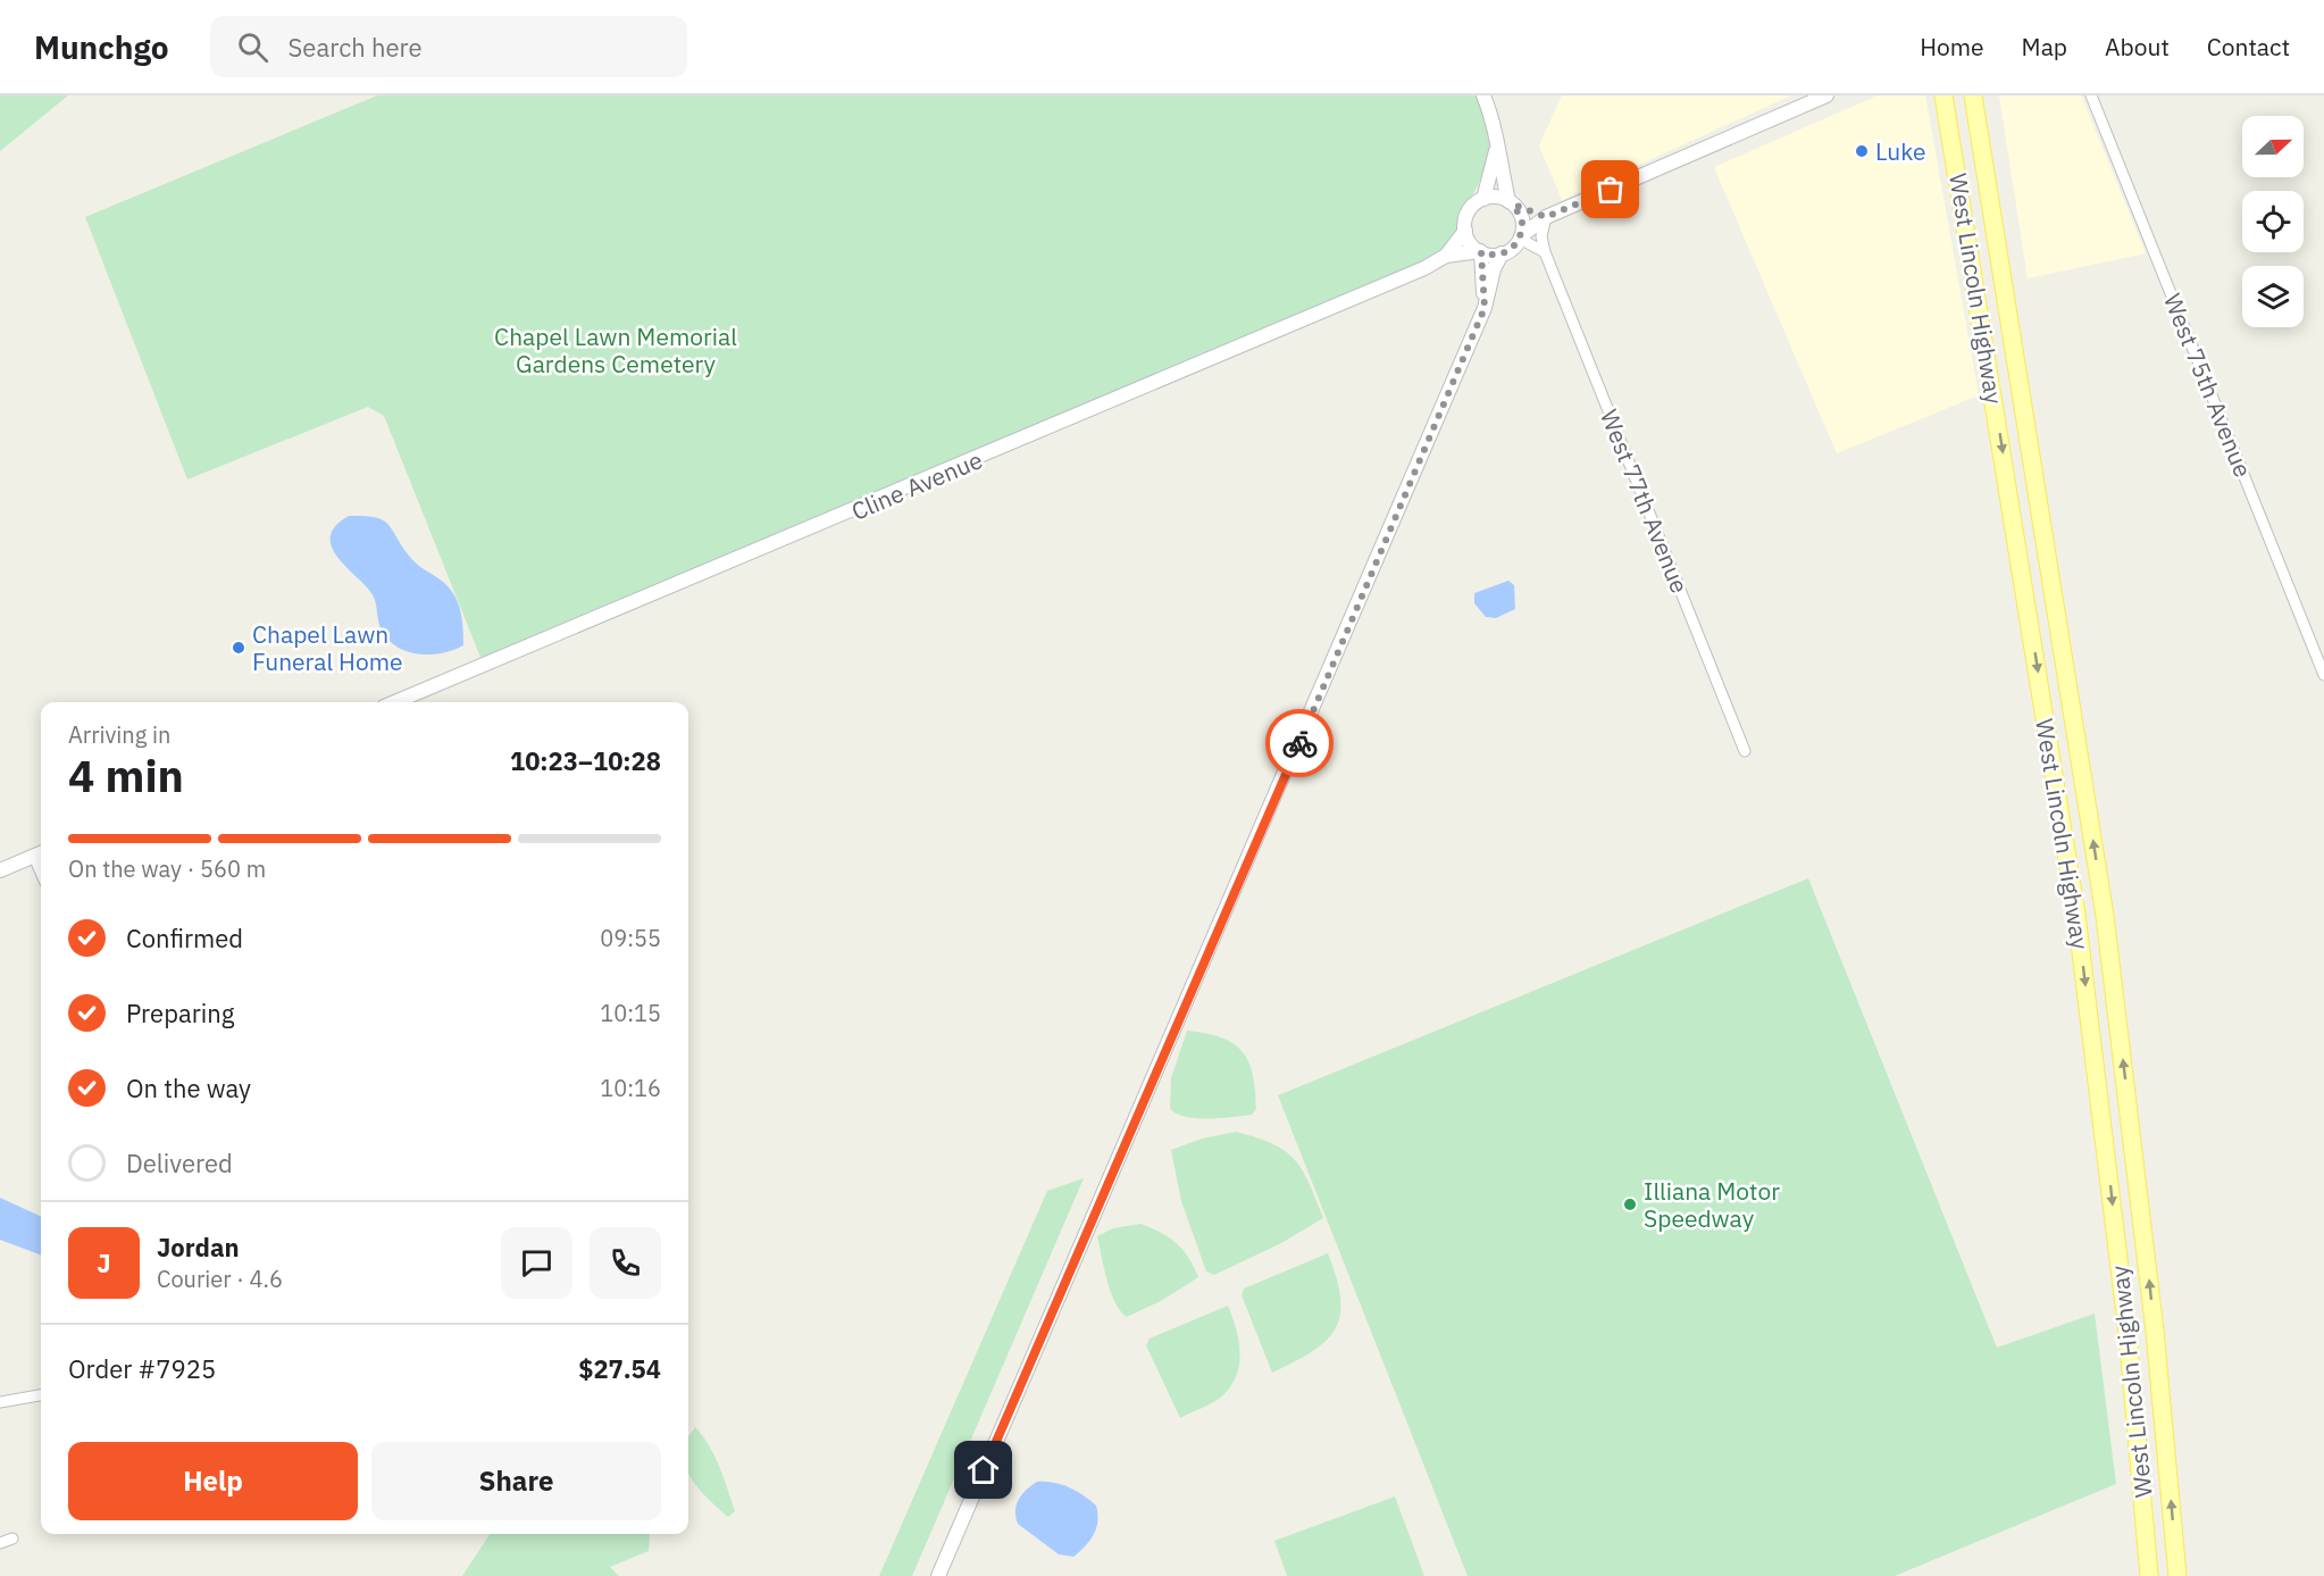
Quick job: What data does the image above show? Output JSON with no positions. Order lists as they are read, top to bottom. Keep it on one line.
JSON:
{"streets":{"main road":["West Lincoln Highway"],"street":["West 75th Avenue","Cline Avenue","West 77th Avenue"]},"parks":["Chapel Lawn Memorial Gardens Cemetery"],"places":["Luke","Chapel Lawn Funeral Home","Illiana Motor Speedway"],"north":"right","page":{"header":"Munchgo","search":"Search here","nav":["Home","Map","About","Contact"],"heading":["4 min","Arriving in","10:23–10:28"],"panel":["Jordan","Courier · 4.6","Order #7925","$27.54"],"bar":"On the way · 560 m","list":[["Confirmed","09:55"],["Preparing","10:15"],["On the way","10:16"],"Delivered"],"round":"J","buttons":["Help","Share"]}}
